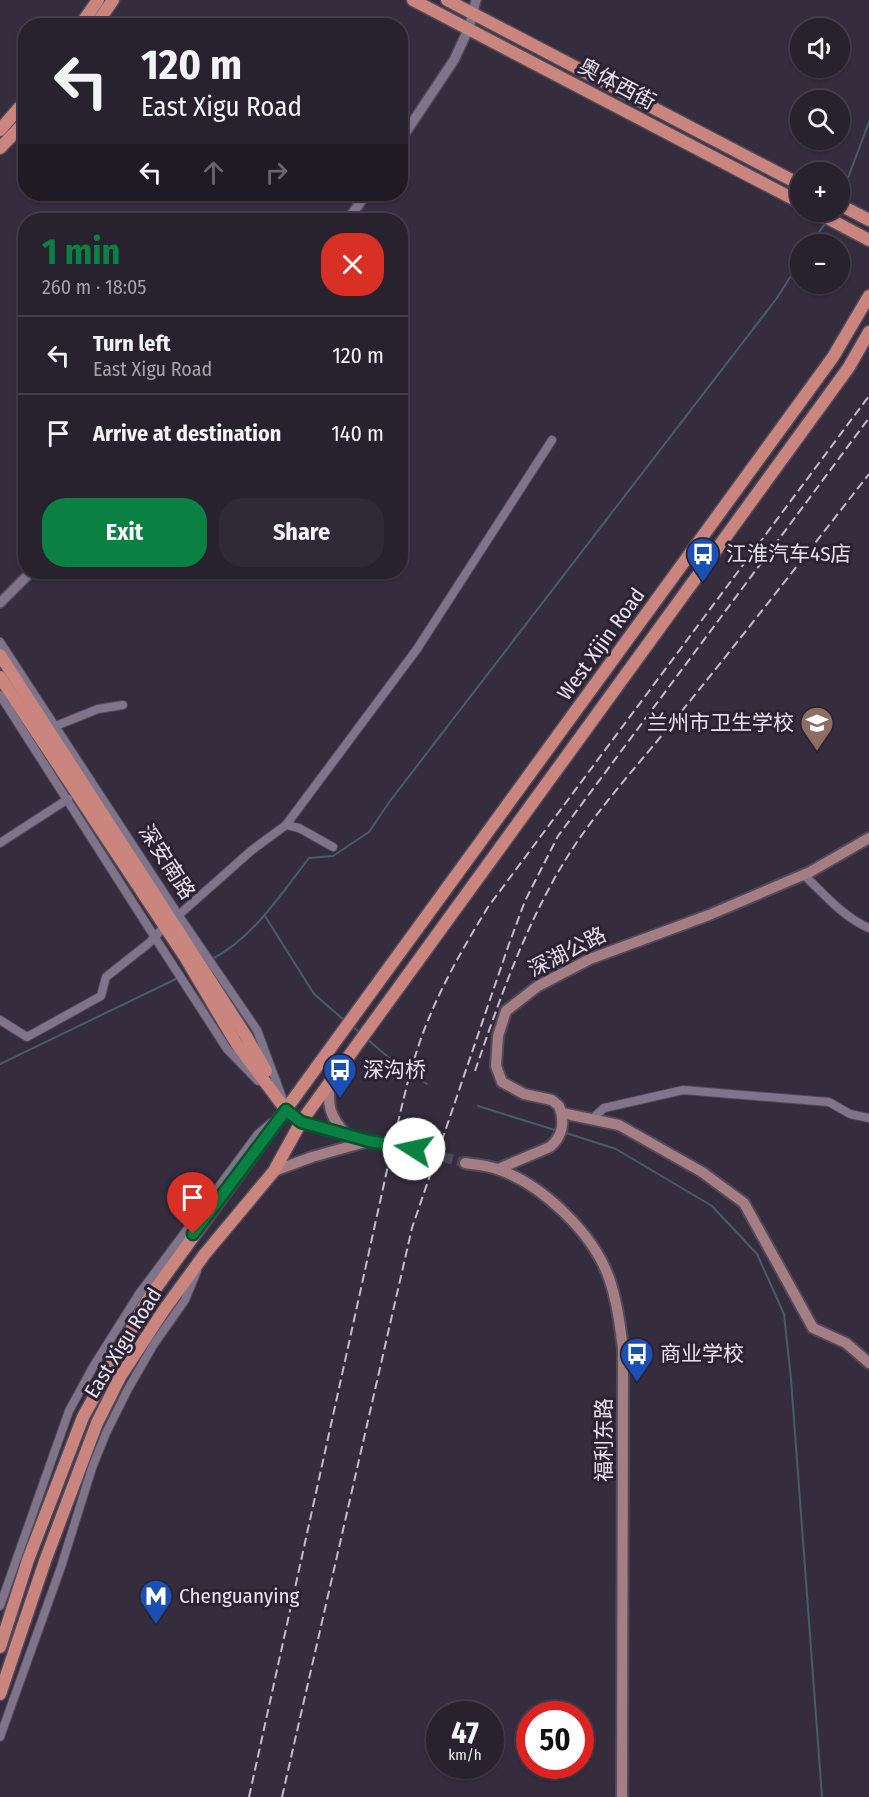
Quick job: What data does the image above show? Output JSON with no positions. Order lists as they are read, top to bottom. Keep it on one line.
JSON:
{"streets":{"main road":["奥体西街","West Xijin Road","深安南路","深湖公路","East Xigu Road","福利东路"]},"crossings":[["West Xijin Road","East Xigu Road"],["深安南路","East Xigu Road"]],"places":{"bus stop":["江淮汽车4S店","深沟桥","商业学校"],"school or university":["兰州市卫生学校"],"metro station":["Chenguanying"]},"page":{"map_buttons":["+","−"],"turn":["120 m","East Xigu Road"],"heading":["1 min","260 m · 18:05"],"list":[{"name":"Turn left","note":"East Xigu Road","value":"120 m"},{"name":"Arrive at destination","value":"140 m"}],"buttons":["Exit","Share"],"speed":"47 km/h","limit":"50"}}
